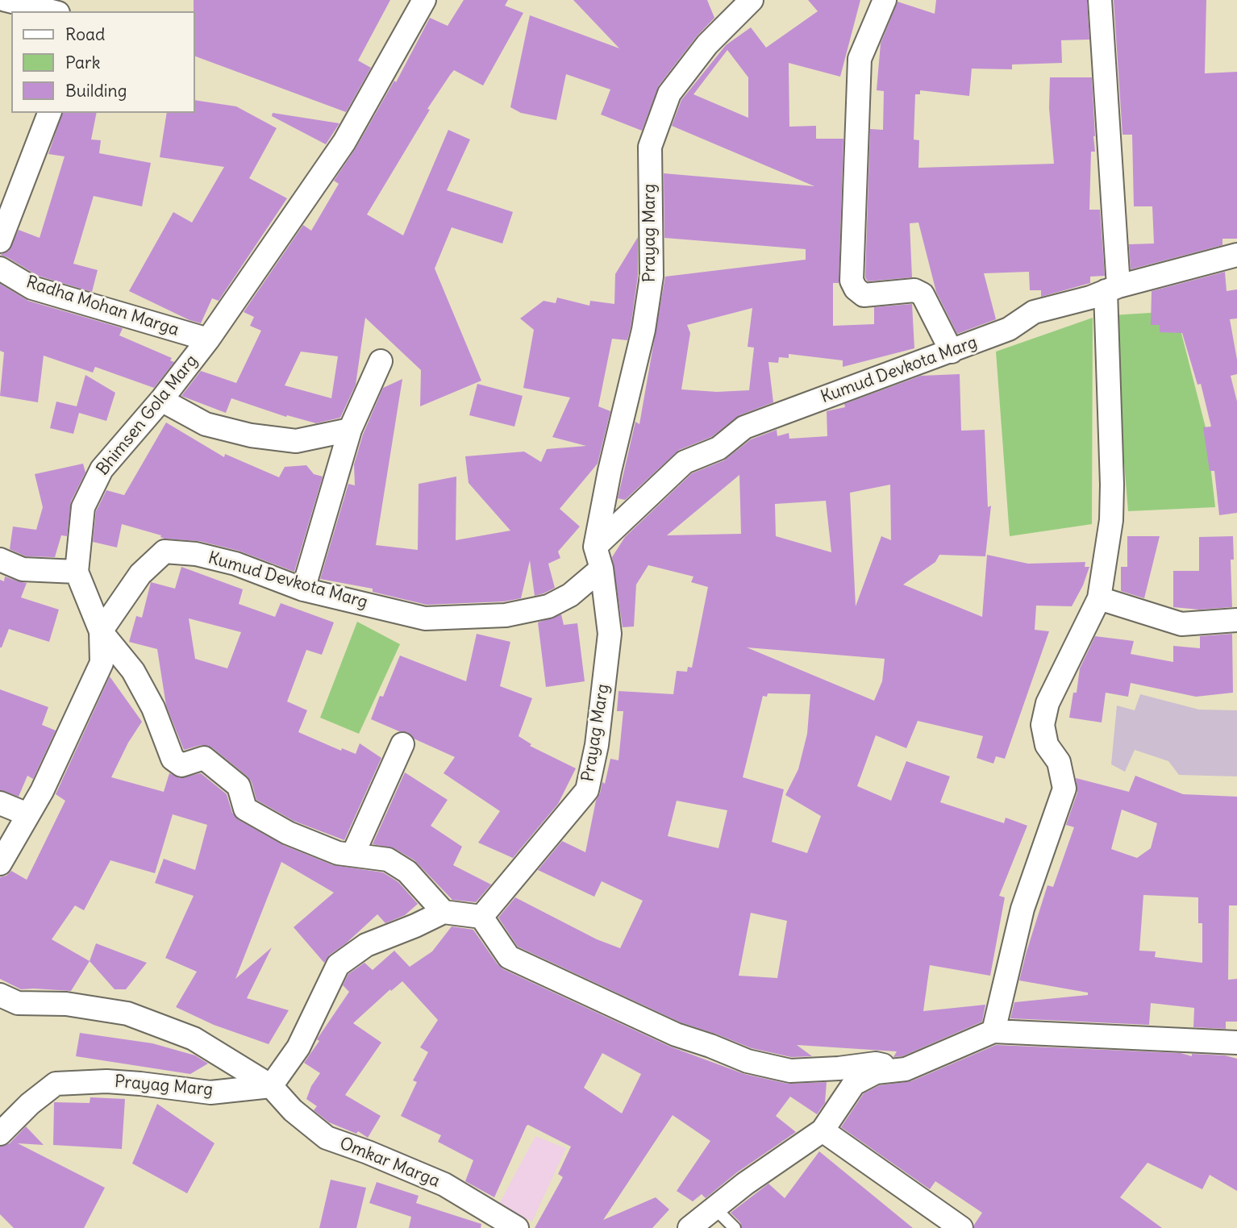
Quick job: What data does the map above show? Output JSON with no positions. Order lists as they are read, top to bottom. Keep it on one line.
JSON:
{"streets":{"street":["Prayag Marg","Radha Mohan Marga","Kumud Devkota Marg","Bhimsen Gola Marg","Omkar Marga"]},"crossings":[["Prayag Marg","Kumud Devkota Marg"],["Prayag Marg","Omkar Marga"],["Radha Mohan Marga","Bhimsen Gola Marg"],["Kumud Devkota Marg","Bhimsen Gola Marg"]],"legend":["Road","Park","Building"]}
